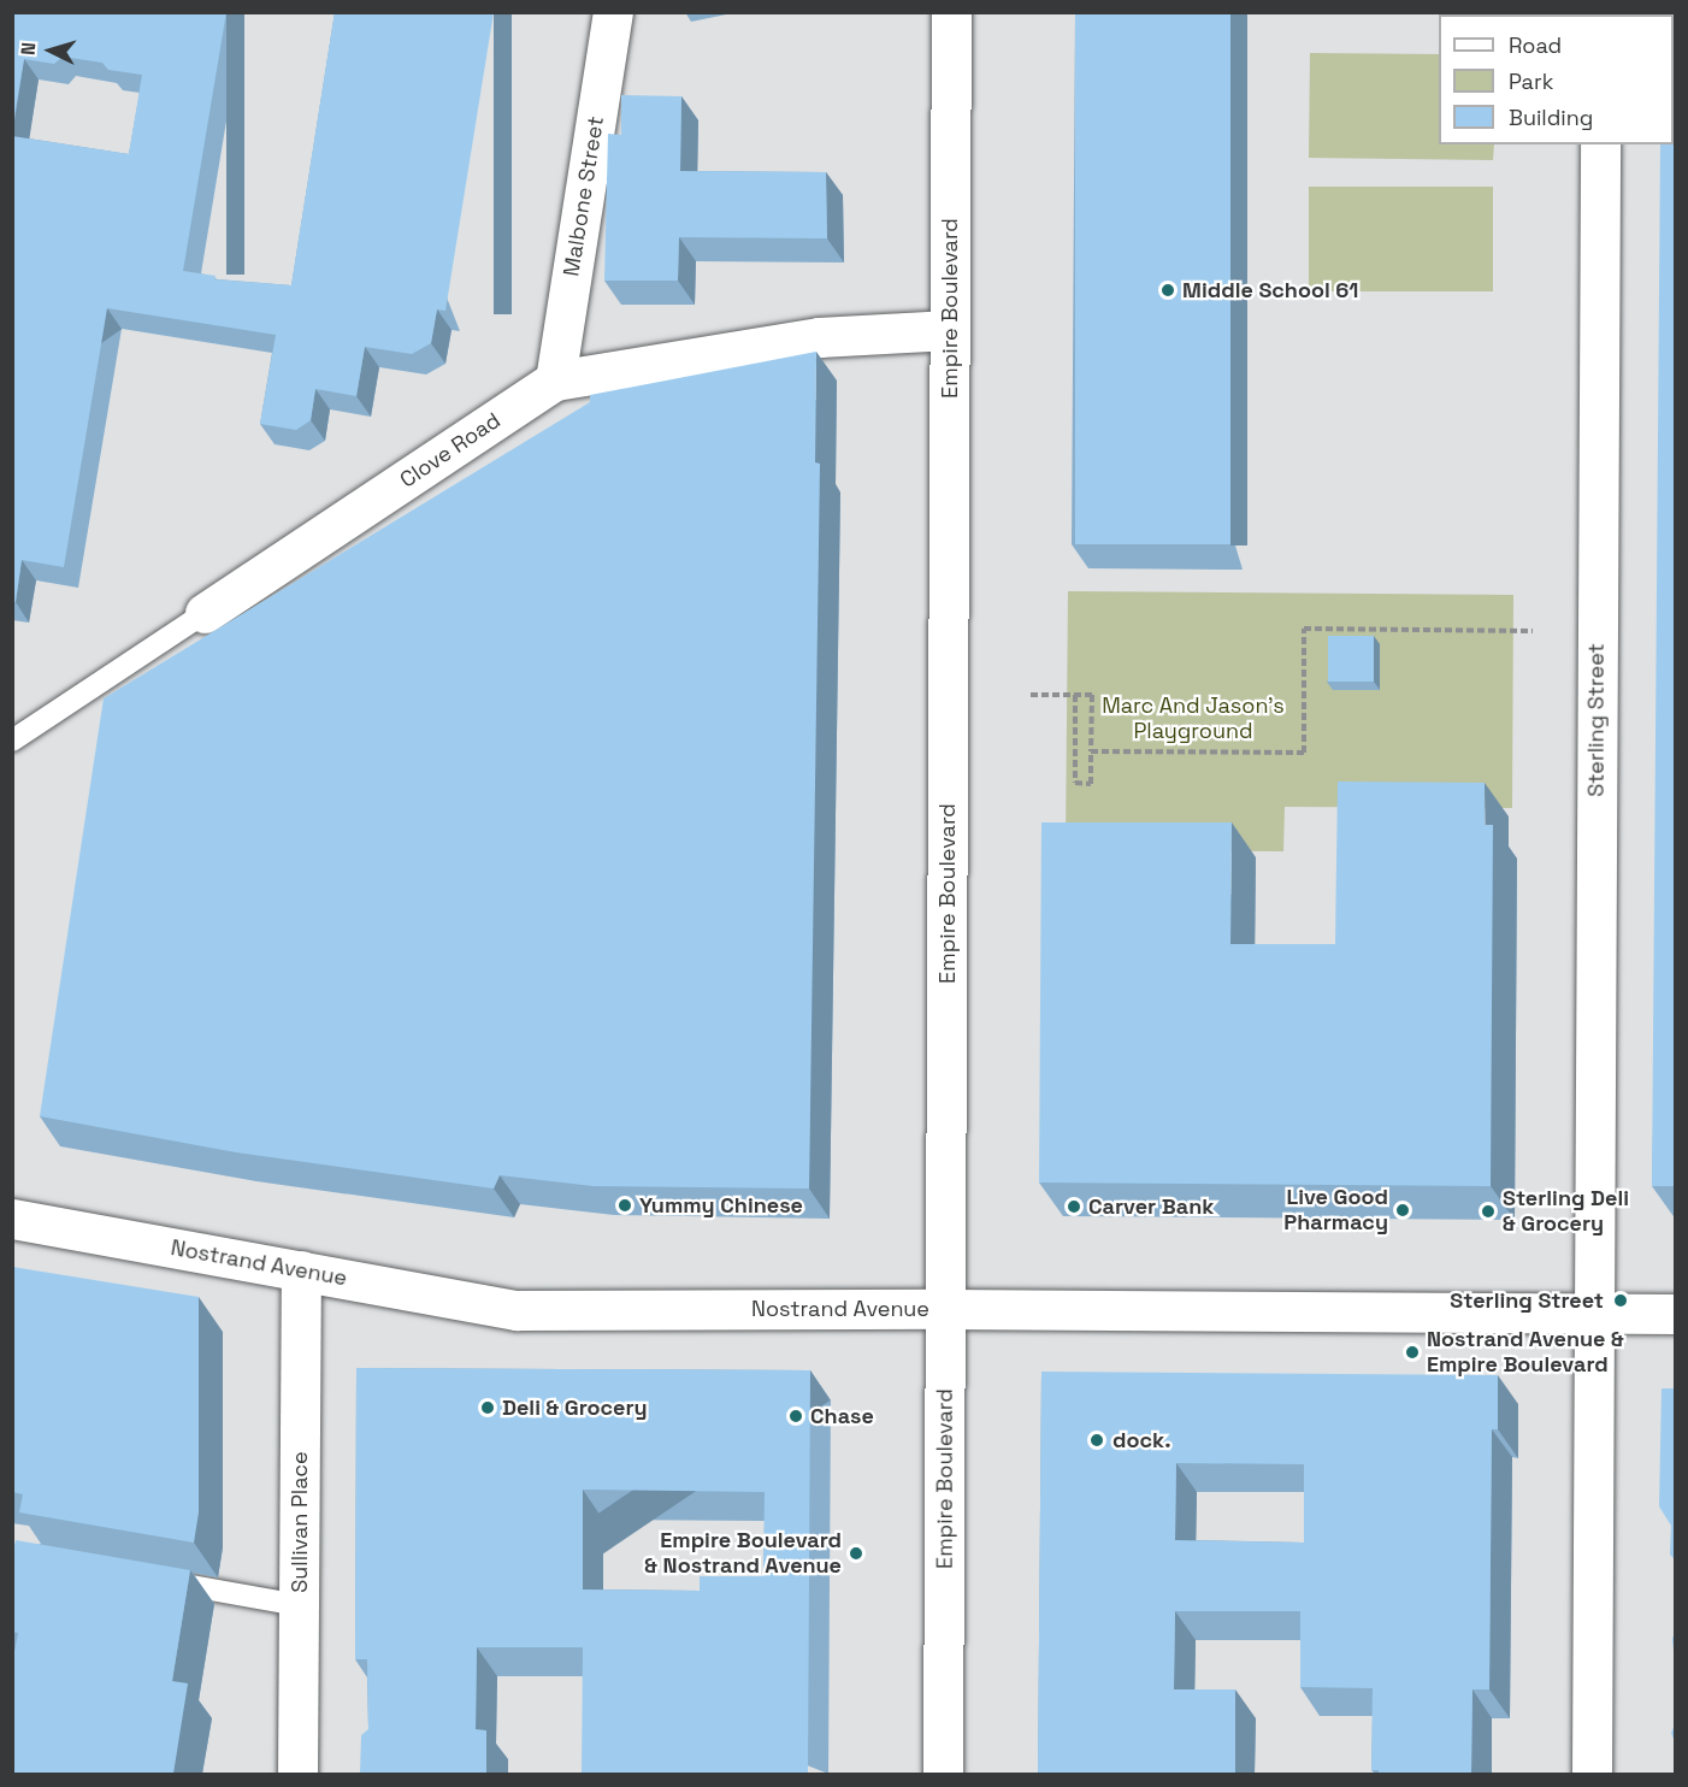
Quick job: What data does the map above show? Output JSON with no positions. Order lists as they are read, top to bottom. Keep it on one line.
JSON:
{"streets":{"main road":["Malbone Street","Empire Boulevard","Clove Road","Sterling Street","Nostrand Avenue","Sullivan Place"]},"crossings":[["Malbone Street","Clove Road"],["Empire Boulevard","Clove Road"],["Empire Boulevard","Nostrand Avenue"],["Sterling Street","Nostrand Avenue"],["Nostrand Avenue","Sullivan Place"]],"parks":["Marc And Jason's Playground"],"places":["Middle School 61","Yummy Chinese","Carver Bank","Live Good Pharmacy","Sterling Deli & Grocery","Sterling Street","Nostrand Avenue & Empire Boulevard","Deli & Grocery","Chase","dock.","Empire Boulevard & Nostrand Avenue"],"legend":["Road","Park","Building"],"north":"left"}
